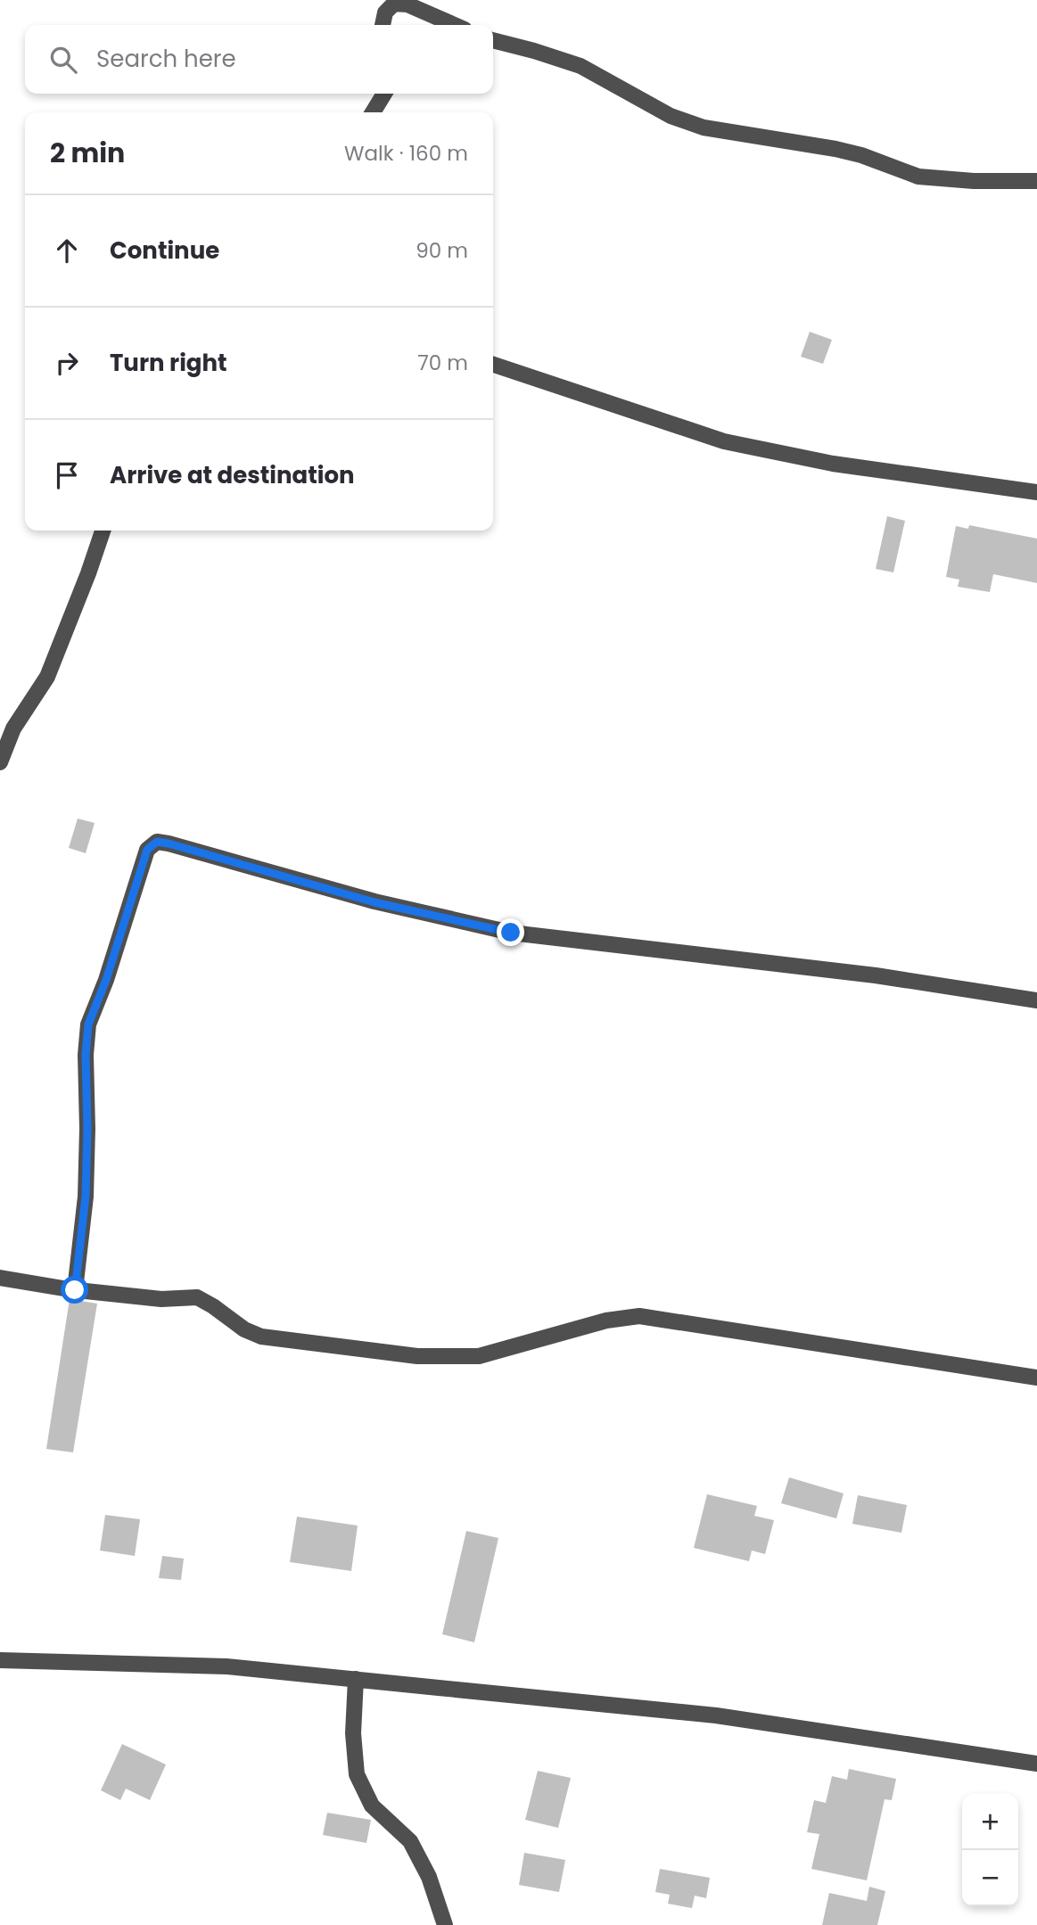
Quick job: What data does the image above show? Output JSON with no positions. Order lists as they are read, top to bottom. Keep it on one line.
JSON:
{"page":{"search":"Search here","heading":["2 min","Walk · 160 m"],"list":[["Continue","90 m"],["Turn right","70 m"],"Arrive at destination"],"map_buttons":["+","−"]}}
